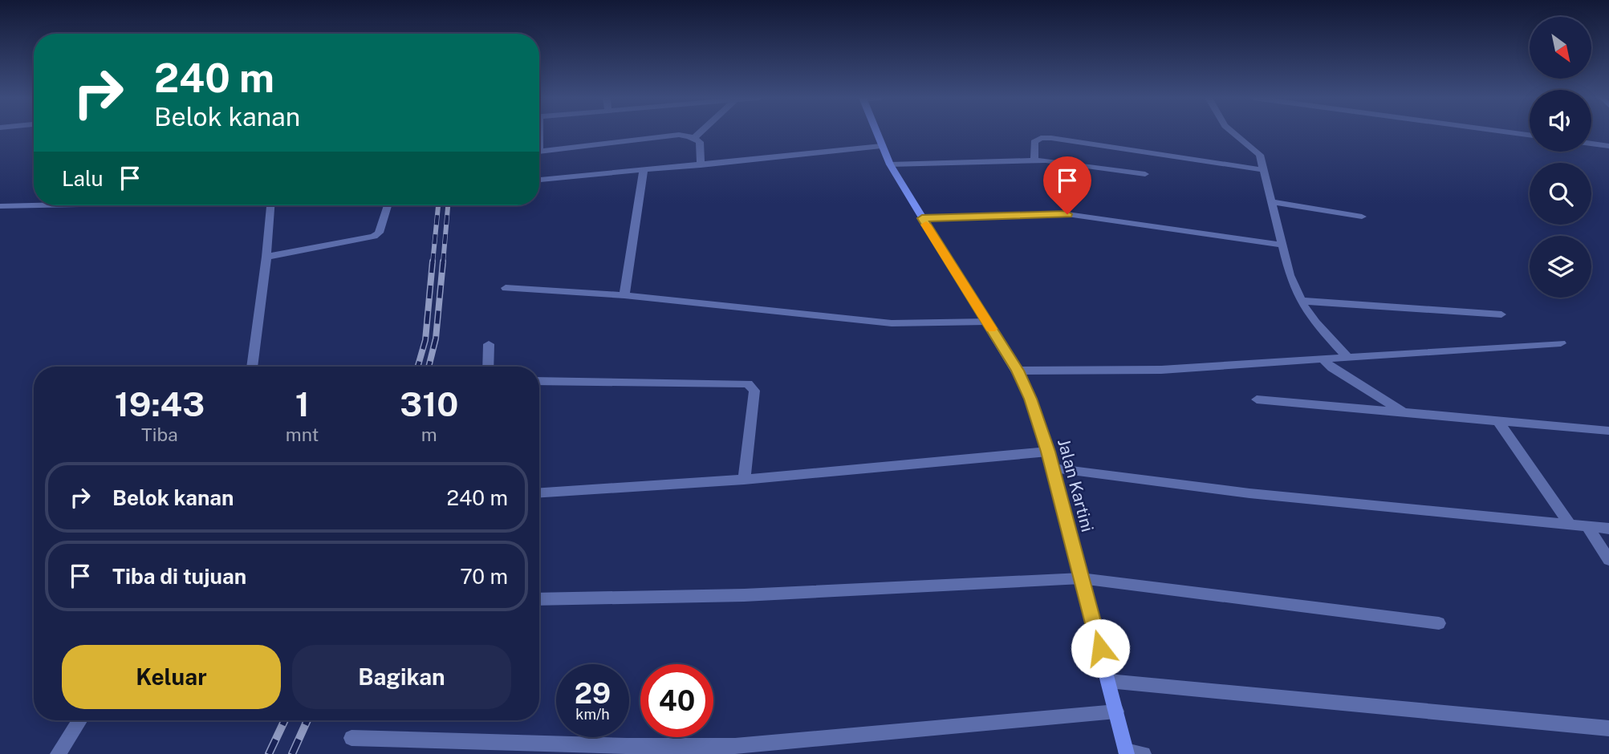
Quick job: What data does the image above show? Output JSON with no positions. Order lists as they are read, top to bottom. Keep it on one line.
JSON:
{"streets":{"street":["Jalan Kartini"]},"north":"bottom right","page":{"turn":["240 m","Belok kanan"],"then":"Lalu","eta":["19:43","Tiba","1","mnt","310","m"],"list":[{"name":"Belok kanan","value":"240 m"},{"name":"Tiba di tujuan","value":"70 m"}],"buttons":["Keluar","Bagikan"],"speed":"29 km/h","limit":"40"}}
